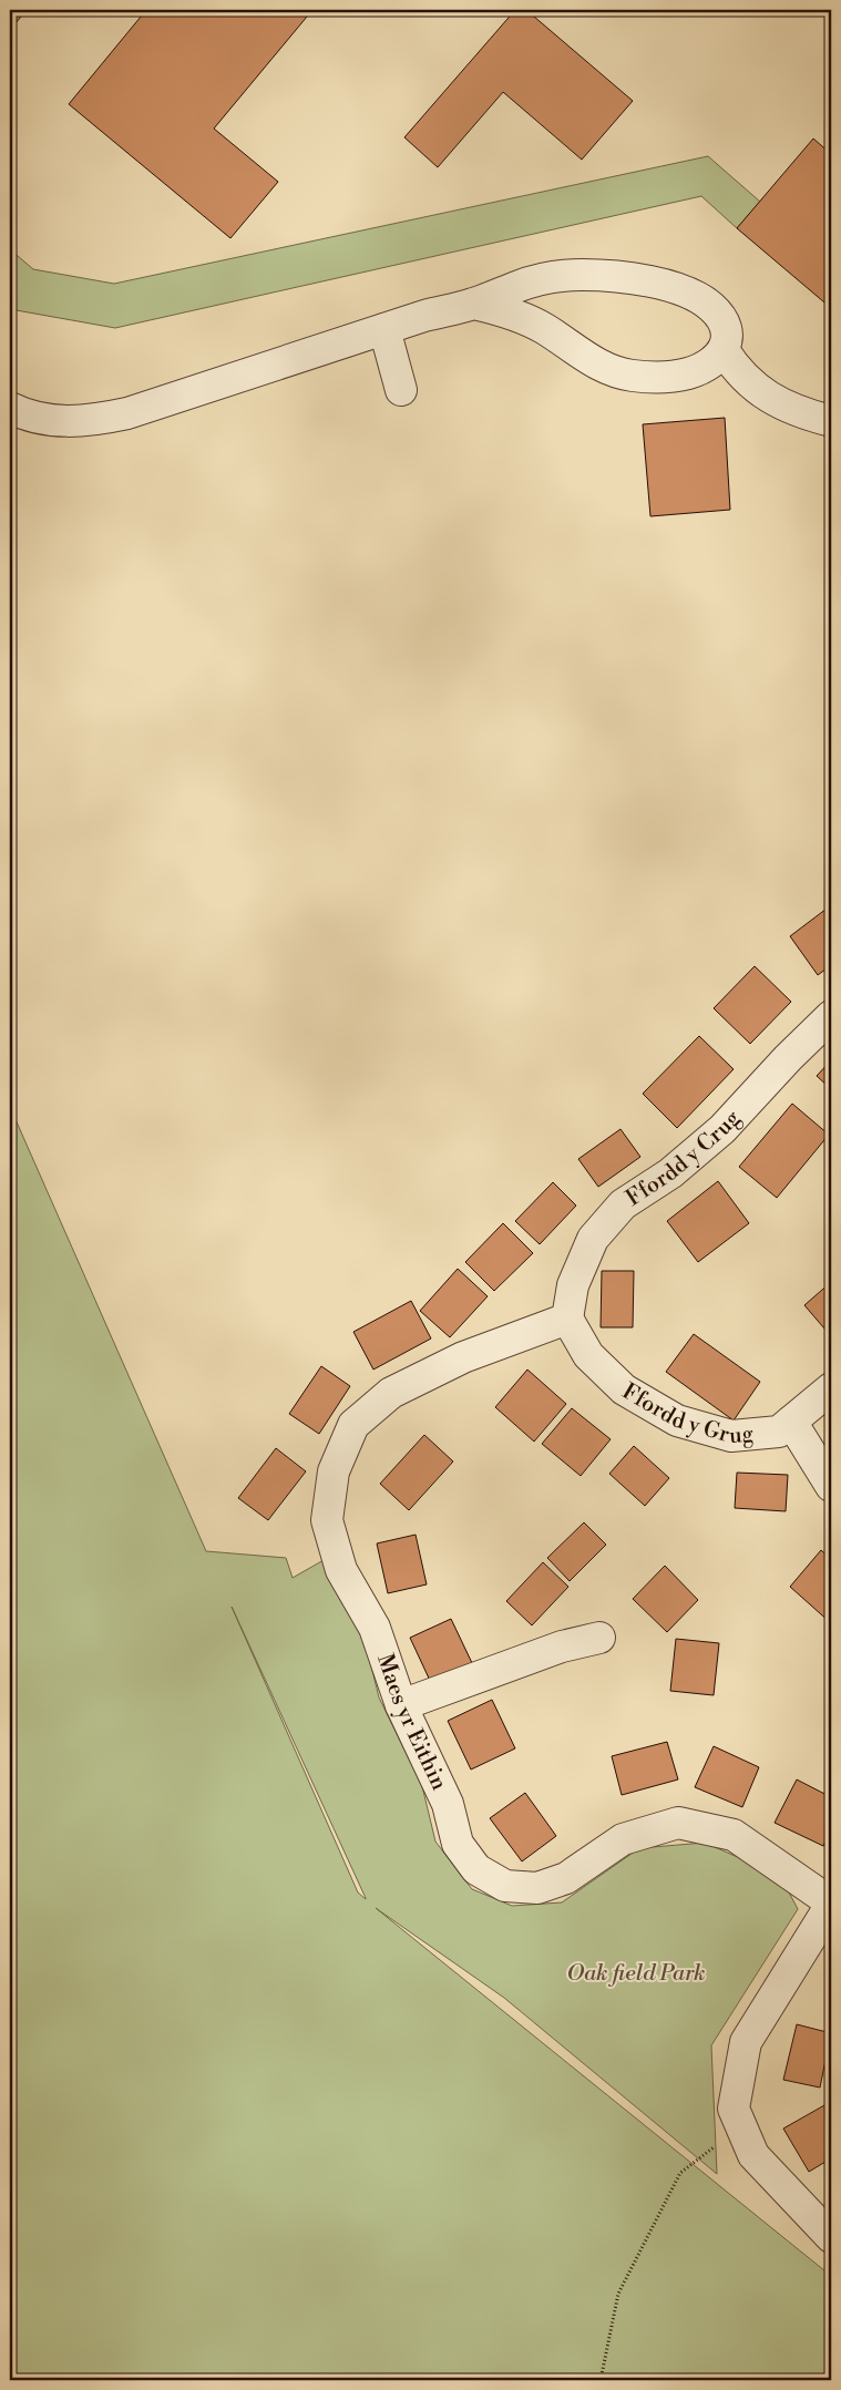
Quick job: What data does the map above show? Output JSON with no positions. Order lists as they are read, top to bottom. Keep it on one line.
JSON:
{"streets":{"street":["Ffordd y Crug","Ffordd y Grug","Maes yr Eithin"]},"crossings":[["Ffordd y Crug","Ffordd y Grug"],["Ffordd y Crug","Maes yr Eithin"],["Ffordd y Grug","Maes yr Eithin"]],"parks":["Oak field Park"]}
